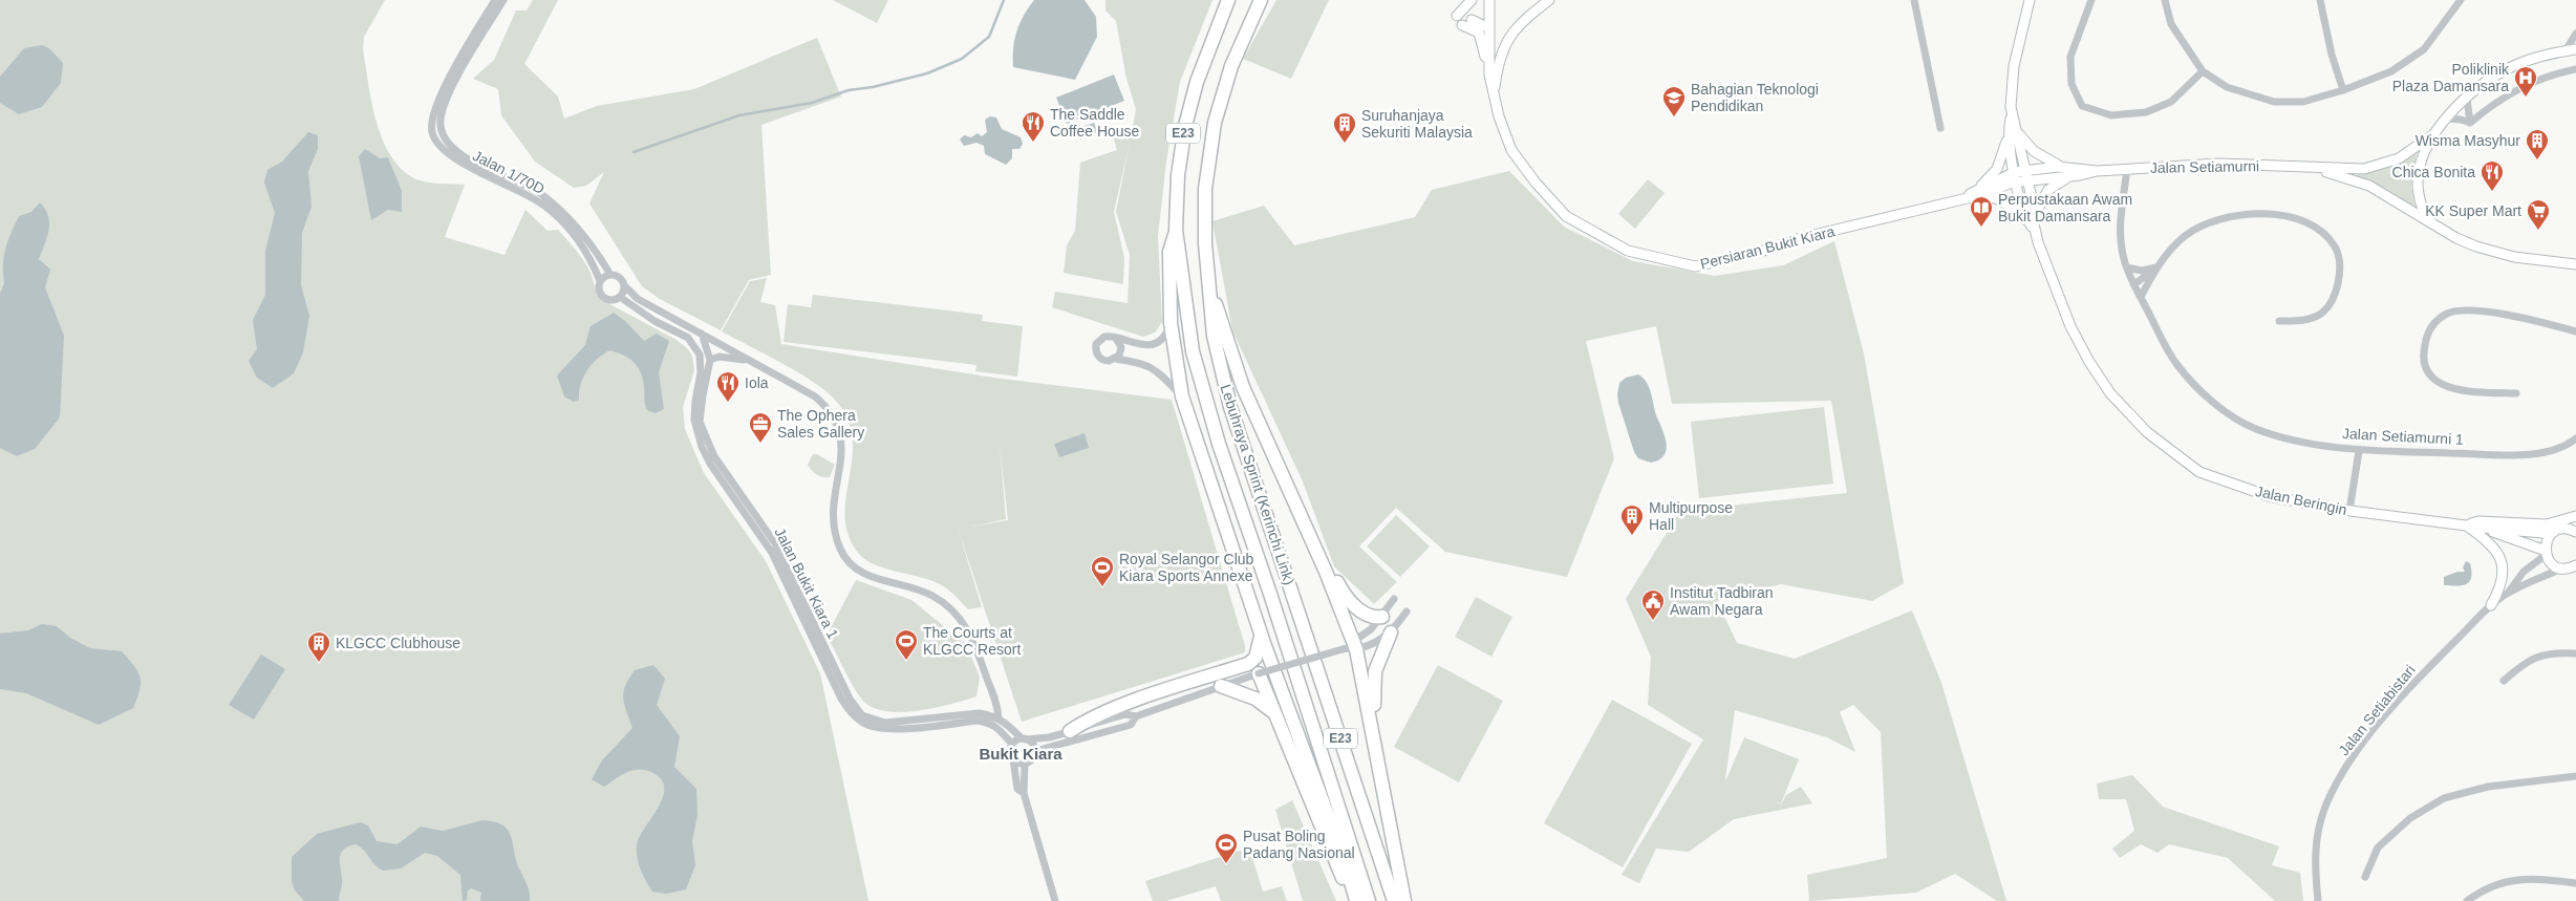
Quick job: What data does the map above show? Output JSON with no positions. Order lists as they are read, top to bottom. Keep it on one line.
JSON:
{"streets":{"highway":["E23","Lebuhraya Sprint (Kerinchi Link)"],"street":["Jalan Setiamurni","Jalan 1/70D","Persiaran Bukit Kiara","Jalan Setiamurni 1","Jalan Beringin","Jalan Bukit Kiara 1","Jalan Setiabistari"]},"crossings":[["Jalan Setiamurni","Persiaran Bukit Kiara"],["Jalan Setiamurni","Jalan Setiamurni 1"],["Jalan Setiamurni","Jalan Beringin"],["Jalan 1/70D","Jalan Bukit Kiara 1"],["Persiaran Bukit Kiara","Jalan Beringin"],["Jalan Beringin","Jalan Setiabistari"]],"districts":["Bukit Kiara"],"places":{"hospital":["Poliklinik Plaza Damansara"],"school or university":["Bahagian Teknologi Pendidikan"],"restaurant":["The Saddle Coffee House","Chica Bonita","Iola"],"building":["Suruhanjaya Sekuriti Malaysia","Wisma Masyhur","Multipurpose Hall","KLGCC Clubhouse"],"library":["Perpustakaan Awam Bukit Damansara"],"supermarket":["KK Super Mart"],"office":["The Ophera Sales Gallery"],"sports":["Royal Selangor Club Kiara Sports Annexe","The Courts at KLGCC Resort","Pusat Boling Padang Nasional"],"public building":["Institut Tadbiran Awam Negara"]}}
